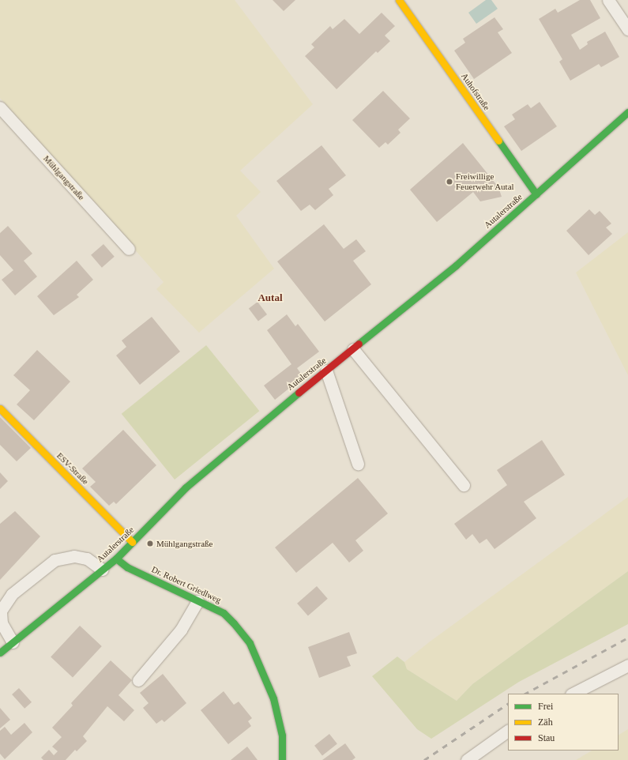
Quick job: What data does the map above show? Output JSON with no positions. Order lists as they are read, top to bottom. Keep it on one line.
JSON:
{"streets":{"main road":["Auhofstraße","Autalerstraße","ESV-Straße","Dr. Robert Griedlweg"],"lane":["Mühlgangstraße"]},"crossings":[["Auhofstraße","Autalerstraße"],["Autalerstraße","ESV-Straße"],["Autalerstraße","Dr. Robert Griedlweg"]],"districts":["Autal"],"places":["Freiwillige Feuerwehr Autal","Mühlgangstraße"],"legend":["Frei","Zäh","Stau"]}
